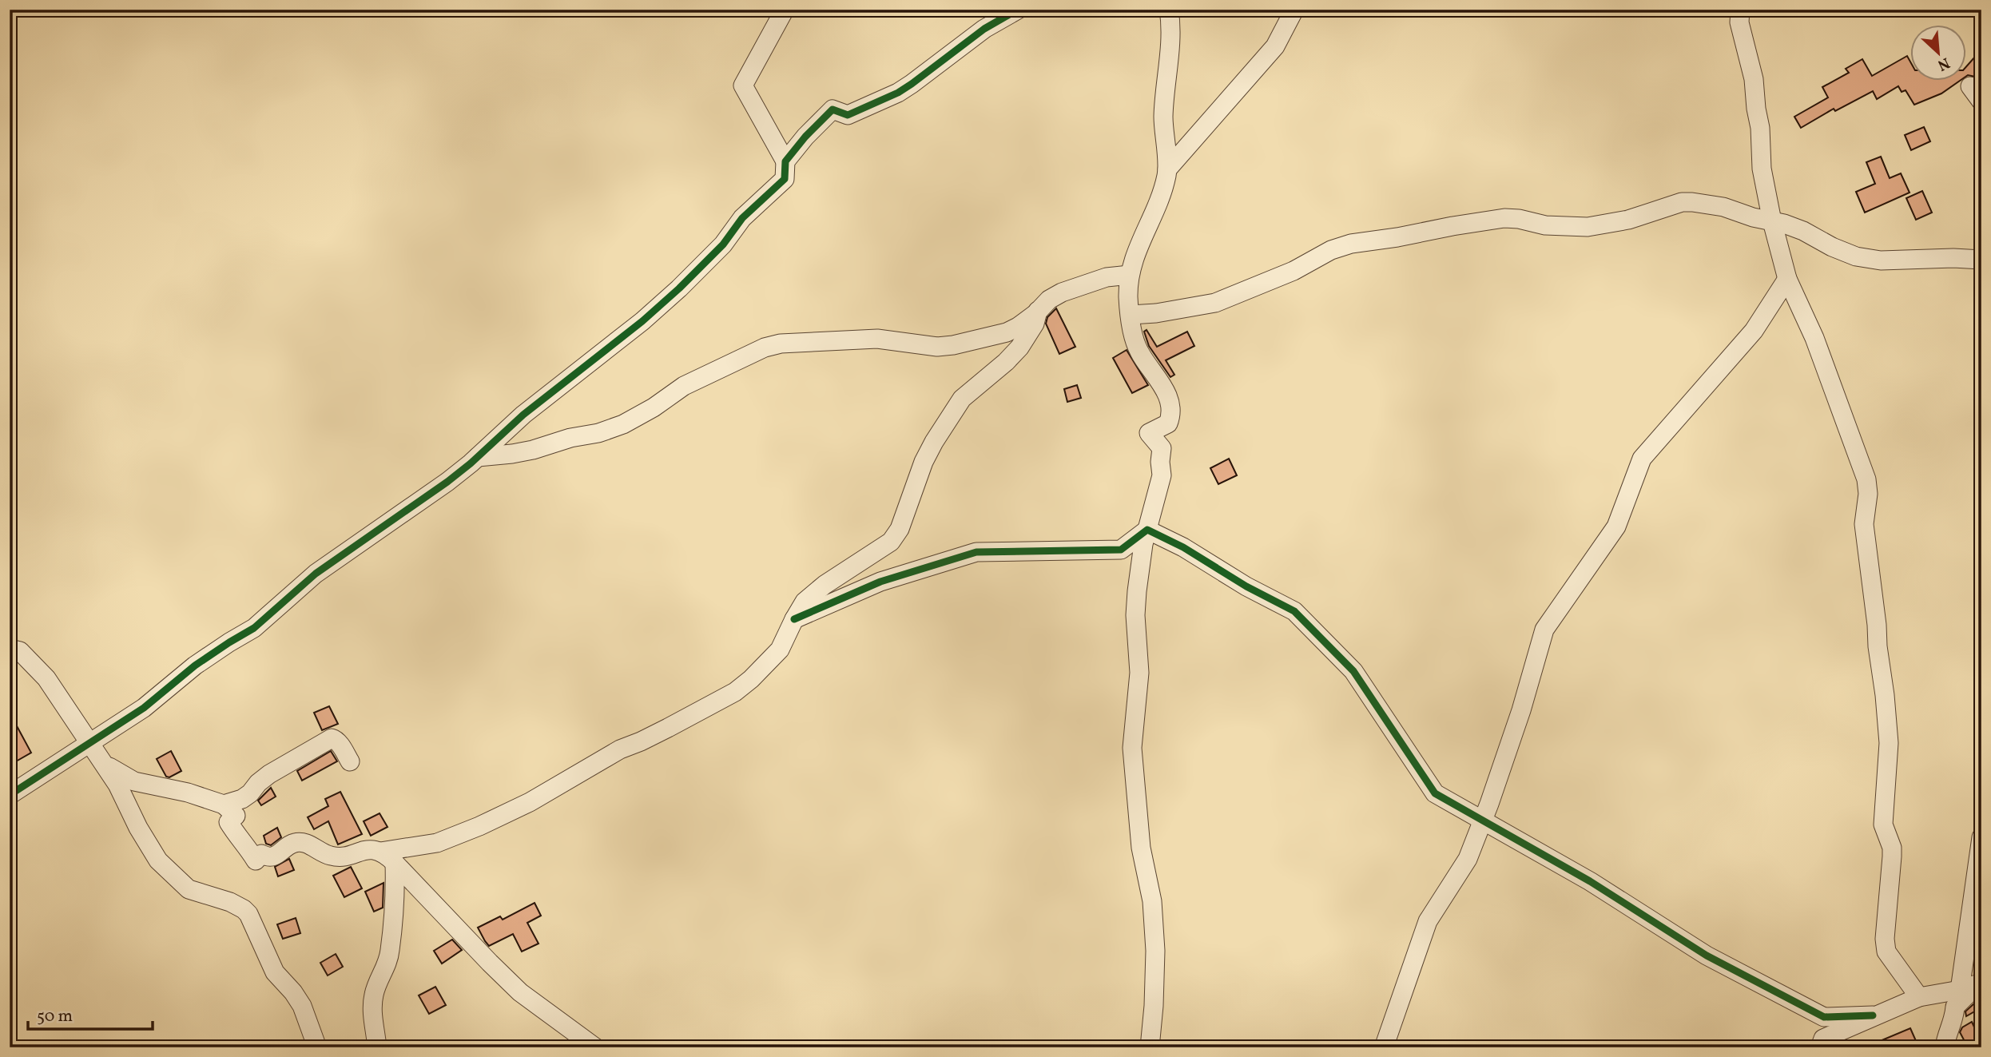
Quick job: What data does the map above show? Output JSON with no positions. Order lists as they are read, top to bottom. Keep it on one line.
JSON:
{"scale_bar":"50 m","north":"bottom right"}
